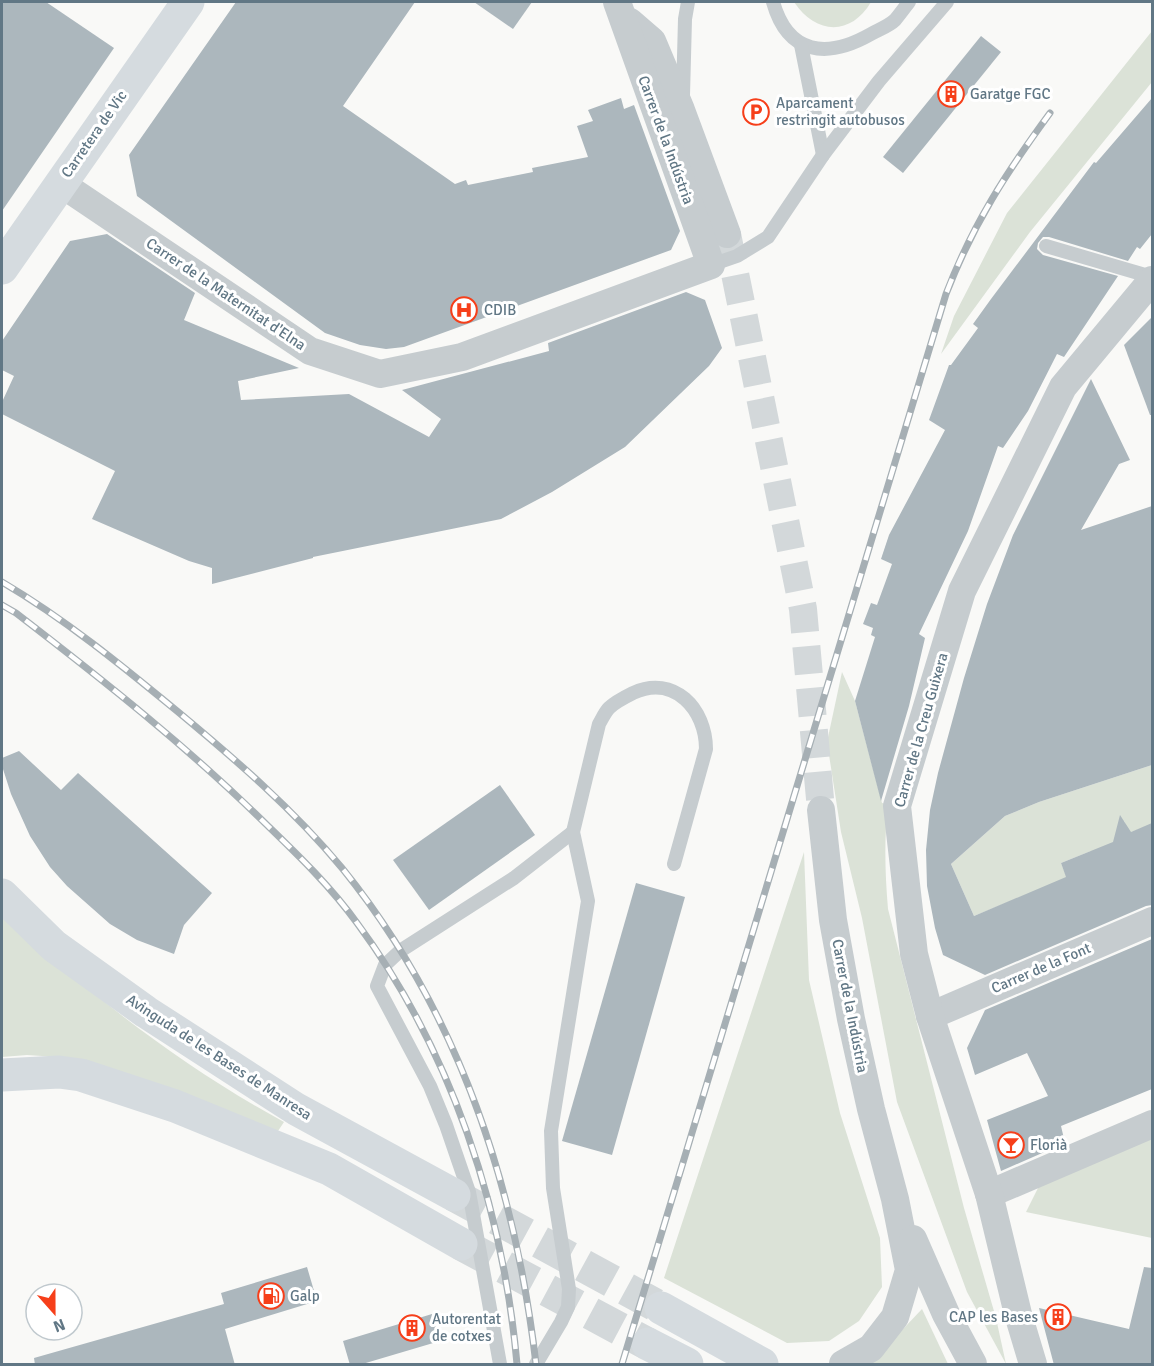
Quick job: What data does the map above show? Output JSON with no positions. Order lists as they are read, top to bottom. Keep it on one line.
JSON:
{"streets":{"street":["Carretera de Vic","Carrer de la Indústria","Carrer de la Maternitat d'Elna","Carrer de la Creu Guixera","Carrer de la Font","Avinguda de les Bases de Manresa"]},"crossings":[["Carretera de Vic","Carrer de la Maternitat d'Elna"],["Carrer de la Indústria","Carrer de la Maternitat d'Elna"],["Carrer de la Creu Guixera","Carrer de la Font"]],"places":{"building":["Garatge FGC","CAP les Bases","Autorentat de cotxes"],"parking":["Aparcament restringit autobusos"],"hospital":["CDIB"],"bar":["Florià"],"fuel station":["Galp"]},"north":"bottom"}
